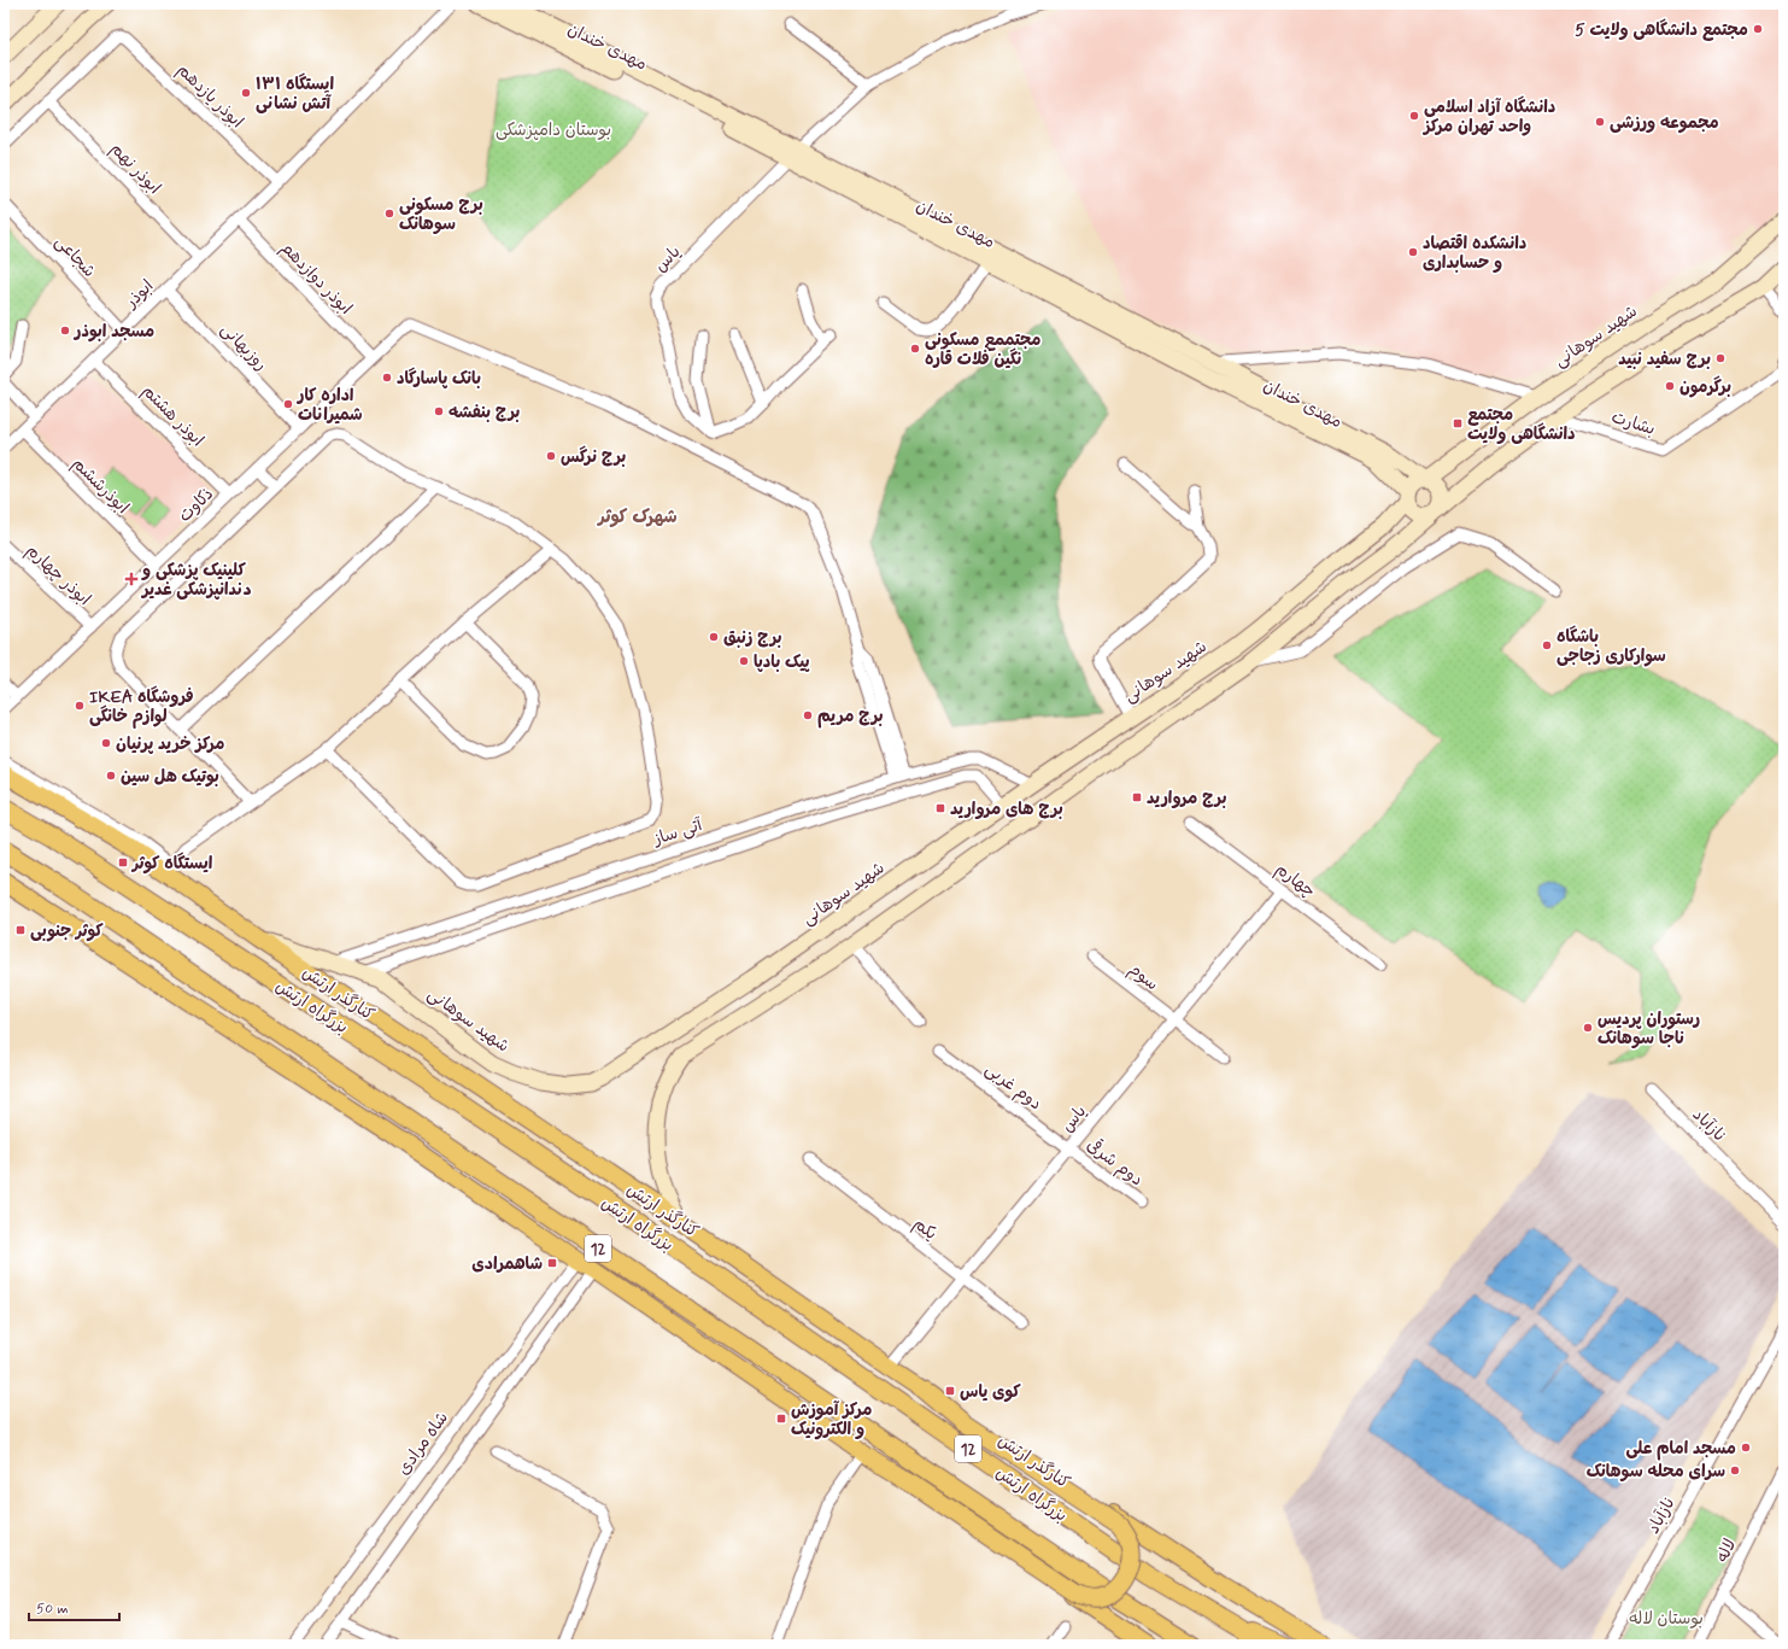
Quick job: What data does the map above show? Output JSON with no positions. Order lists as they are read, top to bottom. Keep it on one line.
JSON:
{"streets":{"highway":["بزرگراه ارتش","12"],"main road":["مهدی خندان","شهید سوهانی","کنارگذر ارتش"],"street":["ابوذر یازدهم","ابوذر نهم","شجاعی","یاس","ابوذر دوازدهم","ابوذر","روزبهانی","ابوذر هشتم","بشارت","ابوذرششم","ذکاوت","ابوذر چهارم","آتی ساز","چهارم","سوم","دوم غربی","نازآباد","دوم شرقی","یکم","شاه مرادی","لاله"]},"crossings":[["مهدی خندان","یاس"],["مهدی خندان","شهید سوهانی"],["ابوذر یازدهم","ابوذر نهم"],["ابوذر یازدهم","ابوذر"],["ابوذر نهم","ابوذر"],["شجاعی","ابوذر"],["یاس","چهارم"],["یاس","سوم"],["یاس","کنارگذر ارتش"],["یاس","دوم غربی"],["یاس","دوم شرقی"],["یاس","یکم"],["ابوذر دوازدهم","ابوذر"],["ابوذر دوازدهم","ذکاوت"],["ابوذر","روزبهانی"],["ابوذر","ابوذر هشتم"],["ابوذر","ابوذرششم"],["شهید سوهانی","آتی ساز"],["شهید سوهانی","کنارگذر ارتش"],["روزبهانی","ذکاوت"],["ابوذر هشتم","ذکاوت"],["ابوذرششم","ذکاوت"],["ذکاوت","ابوذر چهارم"],["ذکاوت","آتی ساز"],["دوم غربی","دوم شرقی"]],"districts":["شهرک کوثر"],"parks":["بوستان دامپزشکی","بوستان لاله"],"places":{"other":["مجتمع دانشگاهی ولایت 5","ایستگاه ۱۳۱ آتش نشانی","دانشگاه آزاد اسلامی واحد تهران مرکز","مجموعه ورزشی","برج مسکونی سوهانک","دانشکده اقتصاد و حسابداری","مسجد ابوذر","مجتممع مسکونی نگین فلات قاره","برج سفید نبید","بانک پاسارگاد","برگرمون","اداره کار شمیرانات","برج بنفشه","برج نرگس","برج زنبق","باشگاه سواركاری زجاجی","پیک بادپا","IKEA فروشگاه لوازم خانگی","برج مریم","مرکز خرید پرنیان","بوتیک هل سین","رستوران پردیس ناجا سوهانک","مسجد امام علی","سرای محله سوهانک"],"transit":["مجتمع دانشگاهی ولایت","برج مروارید","برج های مروارید","ایستگاه کوثر","کوثر جنوبی","شاهمرادی","کوی یاس","مرکز آموزش و الکترونیک"],"health":["کلینیک پزشکی و دندانپزشکی غدیر"]},"scale_bar":"50 m"}
